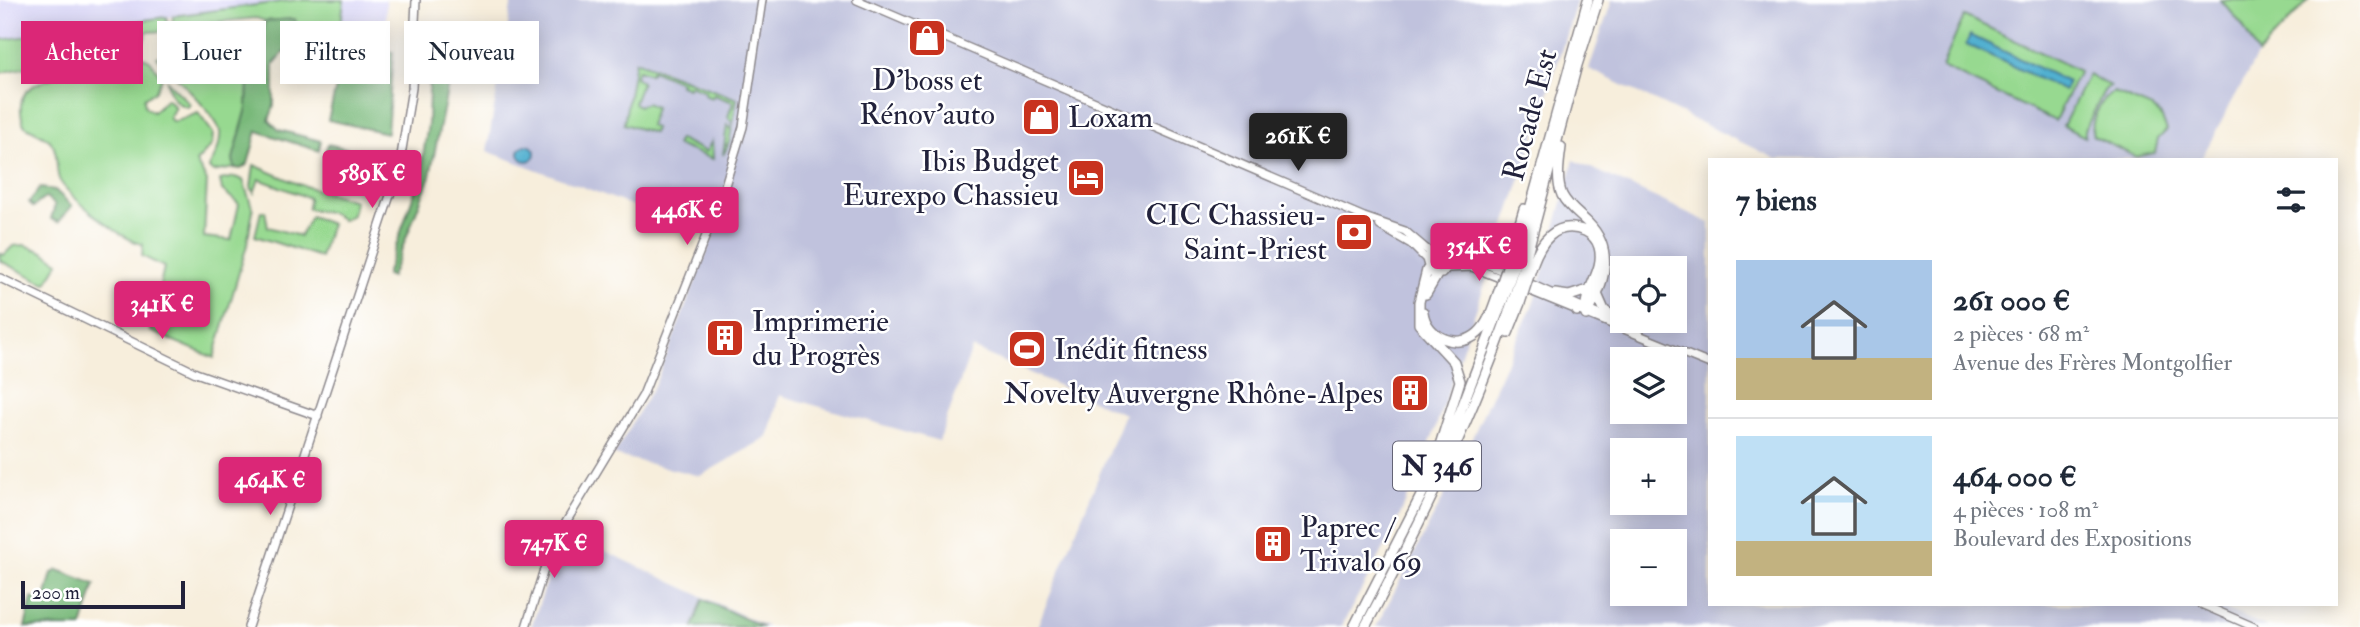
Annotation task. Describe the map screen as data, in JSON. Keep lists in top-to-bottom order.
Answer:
{
  "streets": {
    "highway": ["Rocade Est", "N 346"]
  },
  "places": {
    "shop": ["D'boss et Rénov'auto", "Loxam"],
    "hotel": ["Ibis Budget Eurexpo Chassieu"],
    "bank": ["CIC Chassieu- Saint-Priest"],
    "building": ["Imprimerie du Progrès", "Novelty Auvergne Rhône-Alpes", "Paprec / Trivalo 69"],
    "sports": ["Inédit fitness"]
  },
  "scale_bar": "200 m",
  "page": {
    "chip": [
      "Acheter",
      "Louer",
      "Filtres",
      "Nouveau"
    ],
    "price": [
      "261K €",
      "589K €",
      "446K €",
      "354K €",
      "341K €",
      "464K €",
      "747K €"
    ],
    "heading": "7 biens",
    "list": [
      {
        "name": "261 000 €",
        "note": "2 pièces · 68 m² · Avenue des Frères Montgolfier"
      },
      {
        "name": "464 000 €",
        "note": "4 pièces · 108 m² · Boulevard des Expositions"
      }
    ],
    "map_buttons": ["+", "−"],
    "scale": "200 m"
  }
}
